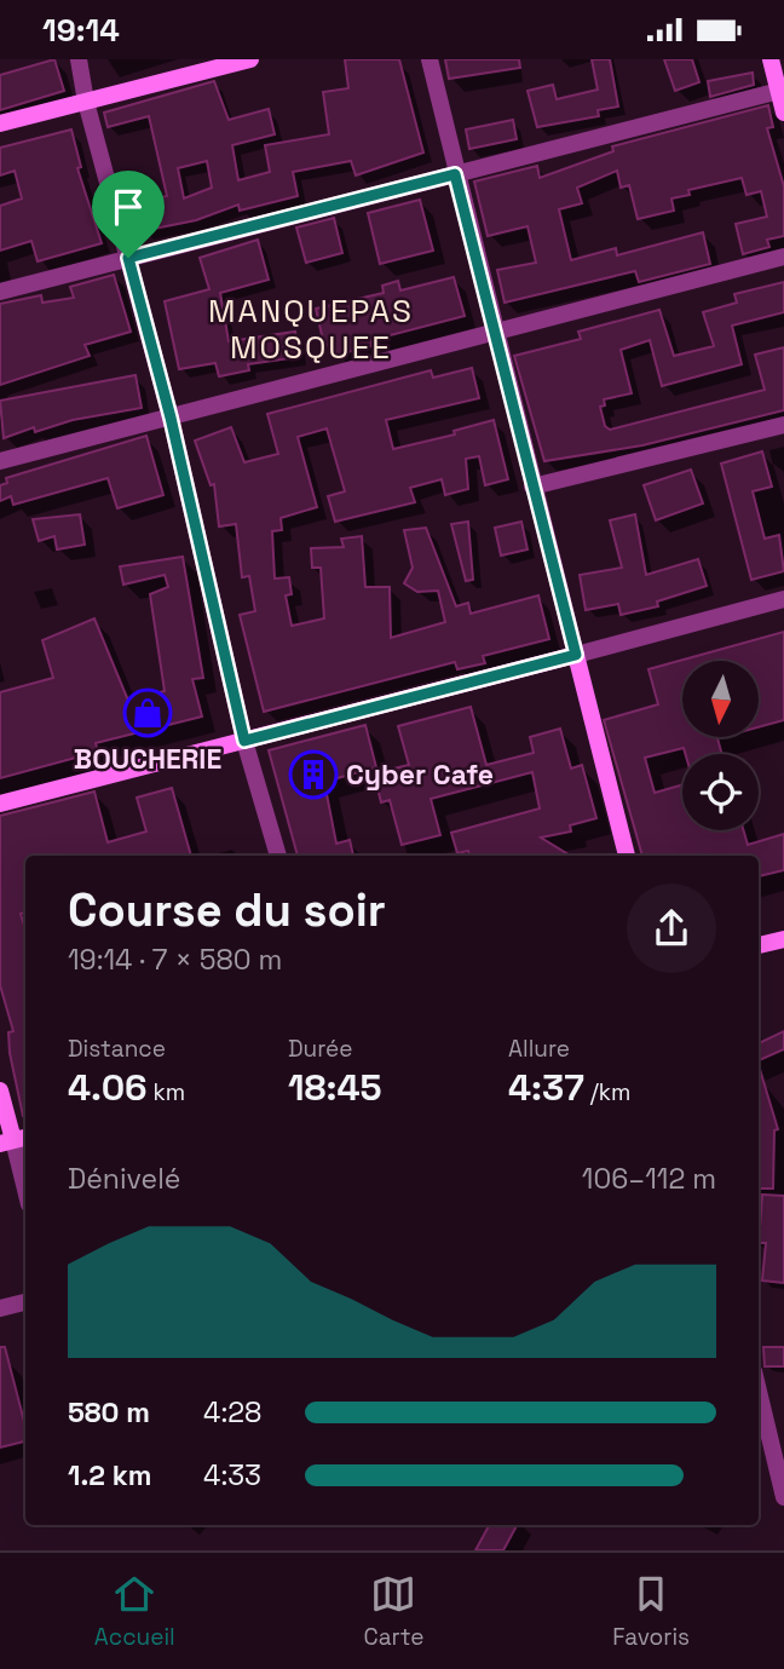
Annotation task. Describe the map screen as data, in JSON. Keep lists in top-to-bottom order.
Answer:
{
  "districts": ["MANQUEPAS MOSQUEE"],
  "places": {
    "shop": ["BOUCHERIE"],
    "building": ["Cyber Cafe"]
  },
  "north": "bottom",
  "page": {
    "status": "19:14",
    "heading": ["Course du soir", "19:14 · 7 × 580 m"],
    "stats": [
      ["Distance", "4.06 km"],
      ["Durée", "18:45"],
      ["Allure", "4:37 /km"]
    ],
    "chart": ["Dénivelé", "106–112 m"],
    "list": [
      {
        "name": "580 m",
        "note": "4:28"
      },
      {
        "name": "1.2 km",
        "note": "4:33"
      }
    ],
    "tabs": ["Accueil", "Carte", "Favoris"]
  }
}
